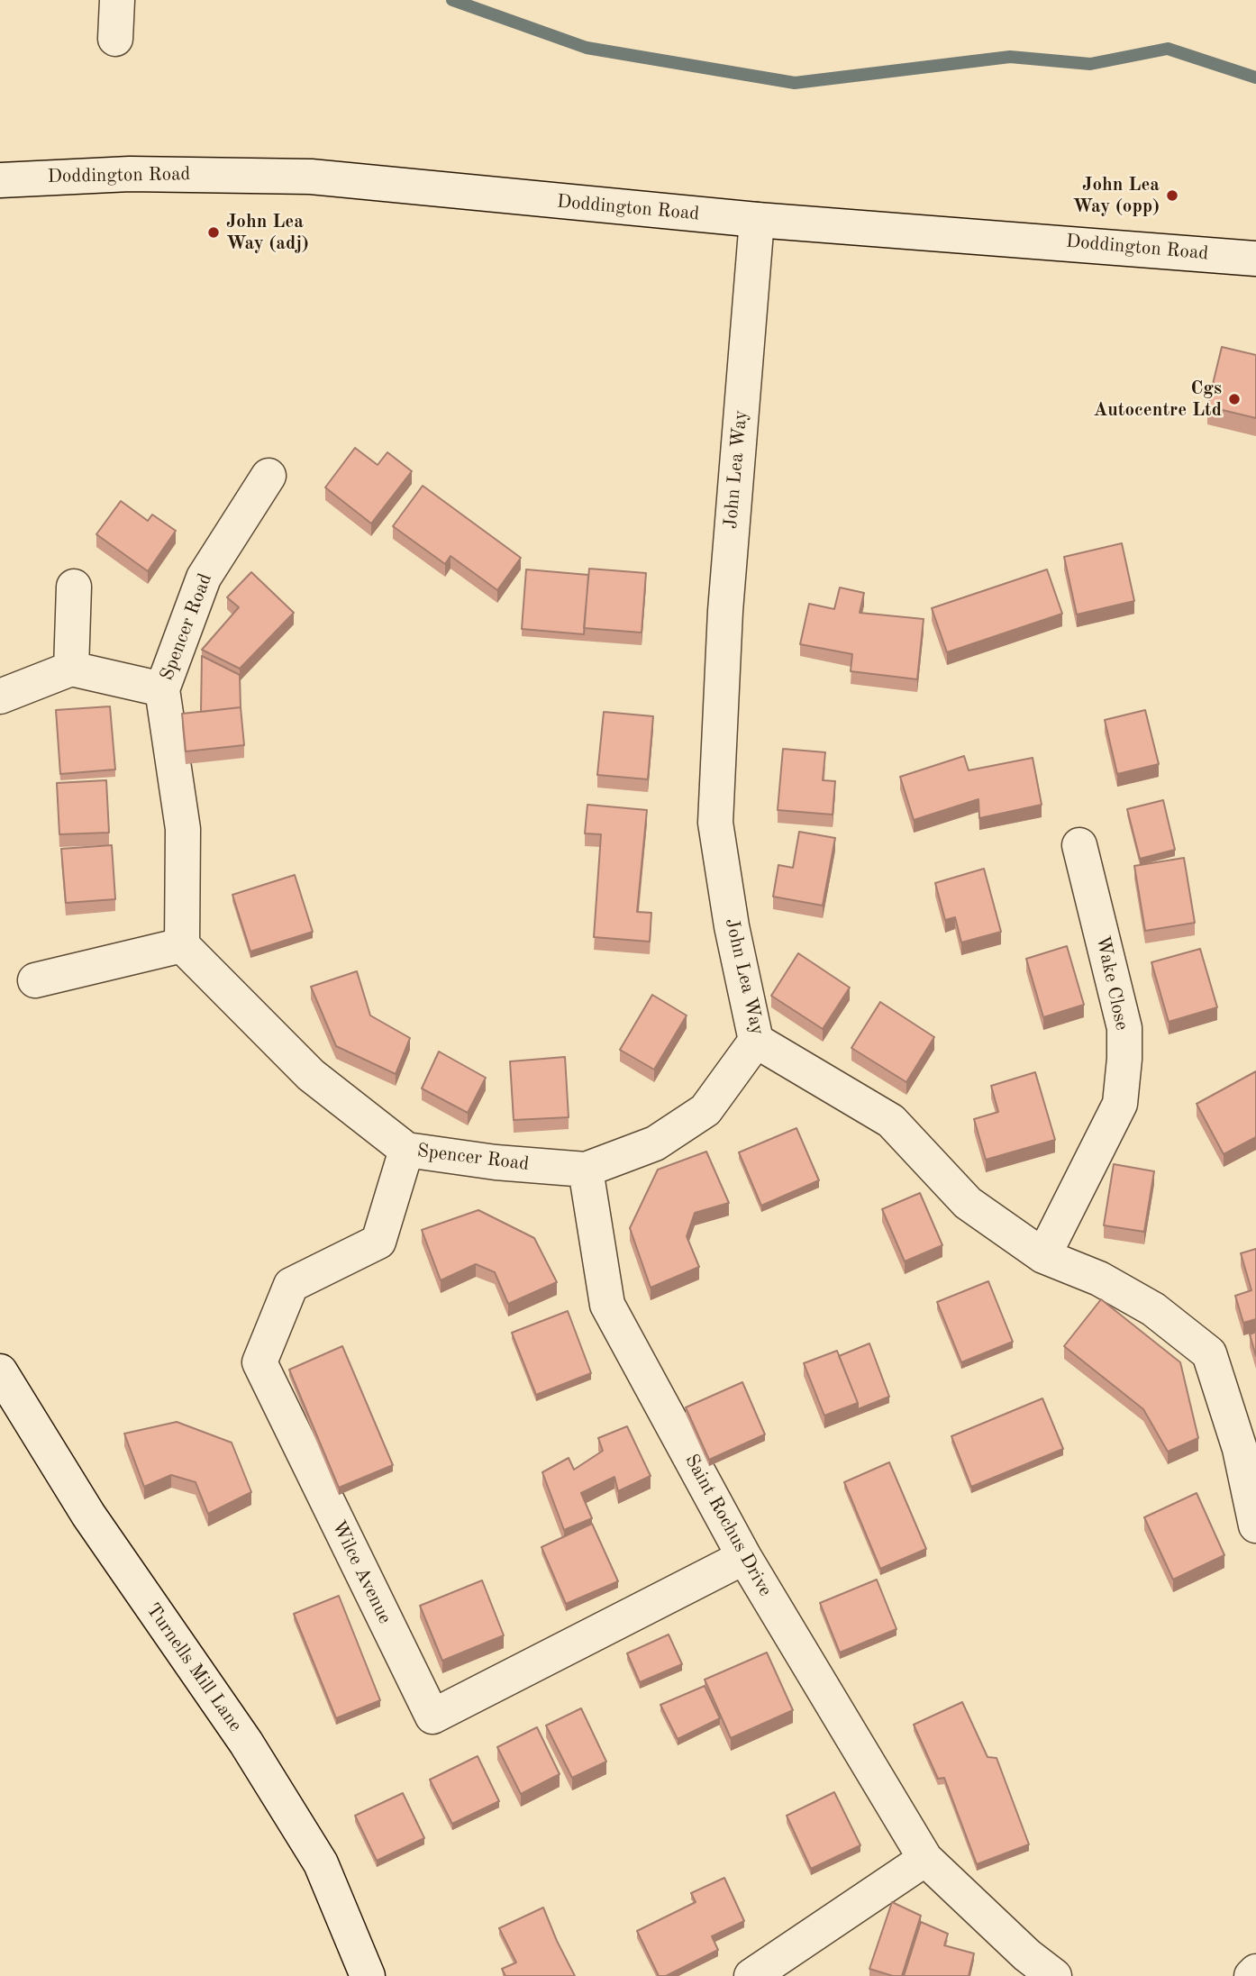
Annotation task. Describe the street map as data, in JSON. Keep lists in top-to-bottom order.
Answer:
{
  "streets": {
    "street": [
      "Doddington Road",
      "John Lea Way",
      "Spencer Road",
      "Wake Close",
      "Saint Rochus Drive",
      "Wilce Avenue",
      "Turnells Mill Lane"
    ]
  },
  "crossings": [
    ["Doddington Road", "John Lea Way"],
    ["John Lea Way", "Spencer Road"],
    ["John Lea Way", "Wake Close"],
    ["Spencer Road", "Saint Rochus Drive"],
    ["Spencer Road", "Wilce Avenue"],
    ["Saint Rochus Drive", "Wilce Avenue"]
  ],
  "places": ["John Lea Way (opp)", "John Lea Way (adj)", "Cgs Autocentre Ltd"]
}
